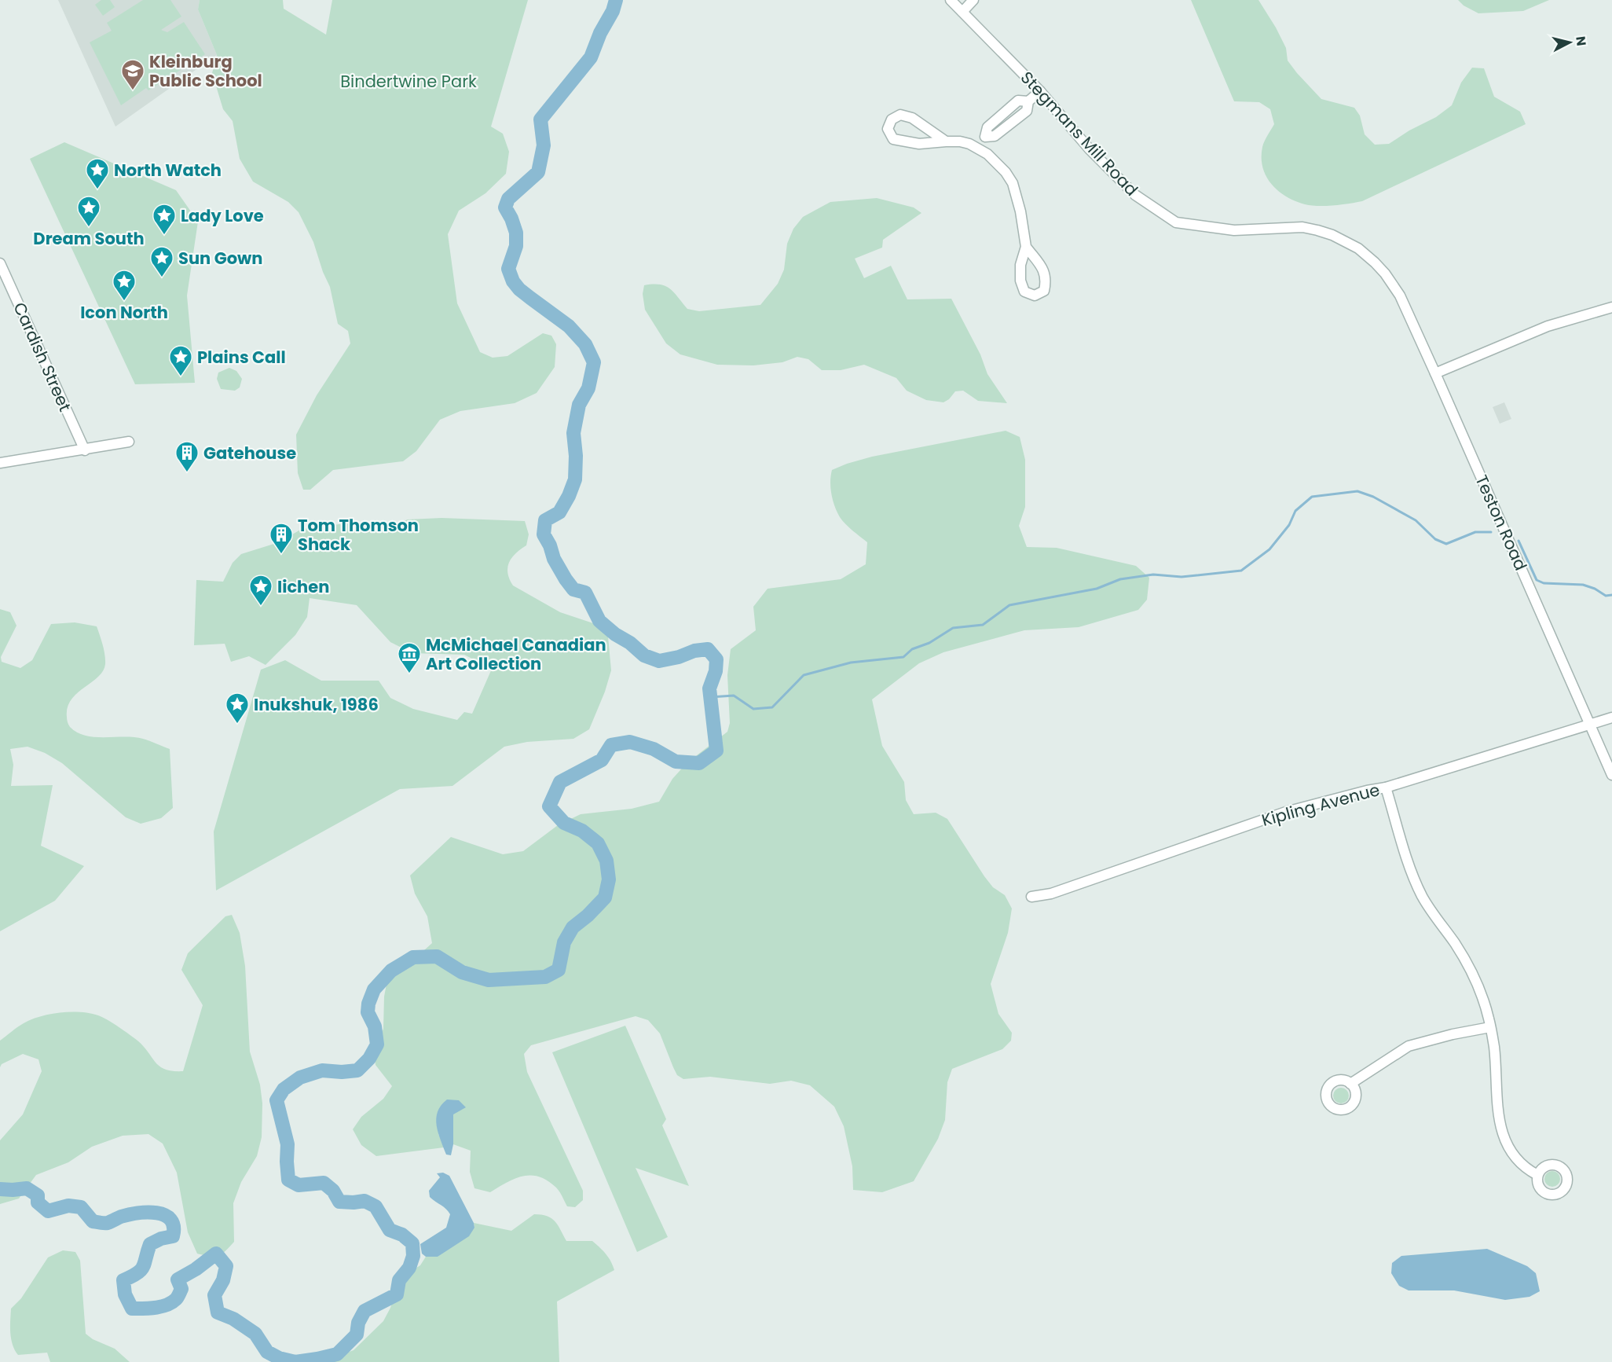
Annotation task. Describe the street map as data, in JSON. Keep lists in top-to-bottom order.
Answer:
{
  "streets": {
    "street": [
      "Stegmans Mill Road",
      "Cardish Street",
      "Teston Road",
      "Kipling Avenue"
    ]
  },
  "crossings": [
    ["Stegmans Mill Road", "Teston Road"],
    ["Teston Road", "Kipling Avenue"]
  ],
  "parks": ["Bindertwine Park"],
  "places": {
    "school or university": ["Kleinburg Public School"],
    "place": [
      "North Watch",
      "Dream South",
      "Lady Love",
      "Sun Gown",
      "Icon North",
      "Plains Call",
      "Iichen",
      "Inukshuk, 1986"
    ],
    "building": ["Gatehouse", "Tom Thomson Shack"],
    "museum": ["McMichael Canadian Art Collection"]
  },
  "north": "right"
}
